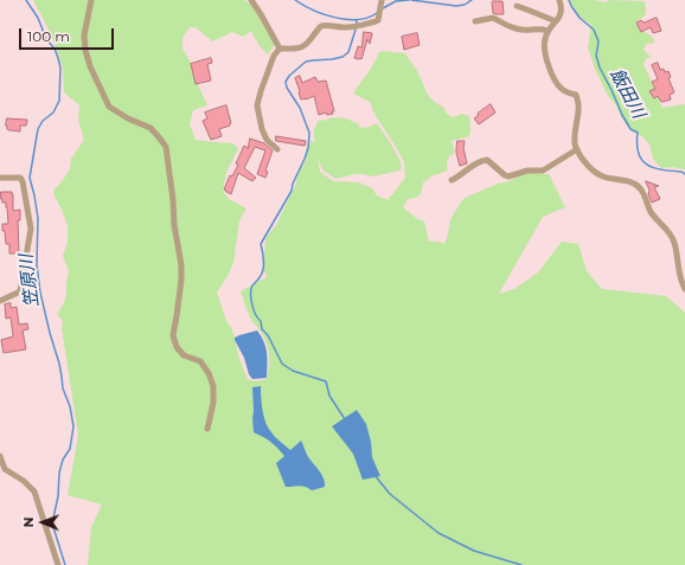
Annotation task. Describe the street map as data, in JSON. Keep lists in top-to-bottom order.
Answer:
{
  "water": ["飯田川", "笠原川"],
  "scale_bar": "100 m",
  "north": "left"
}
